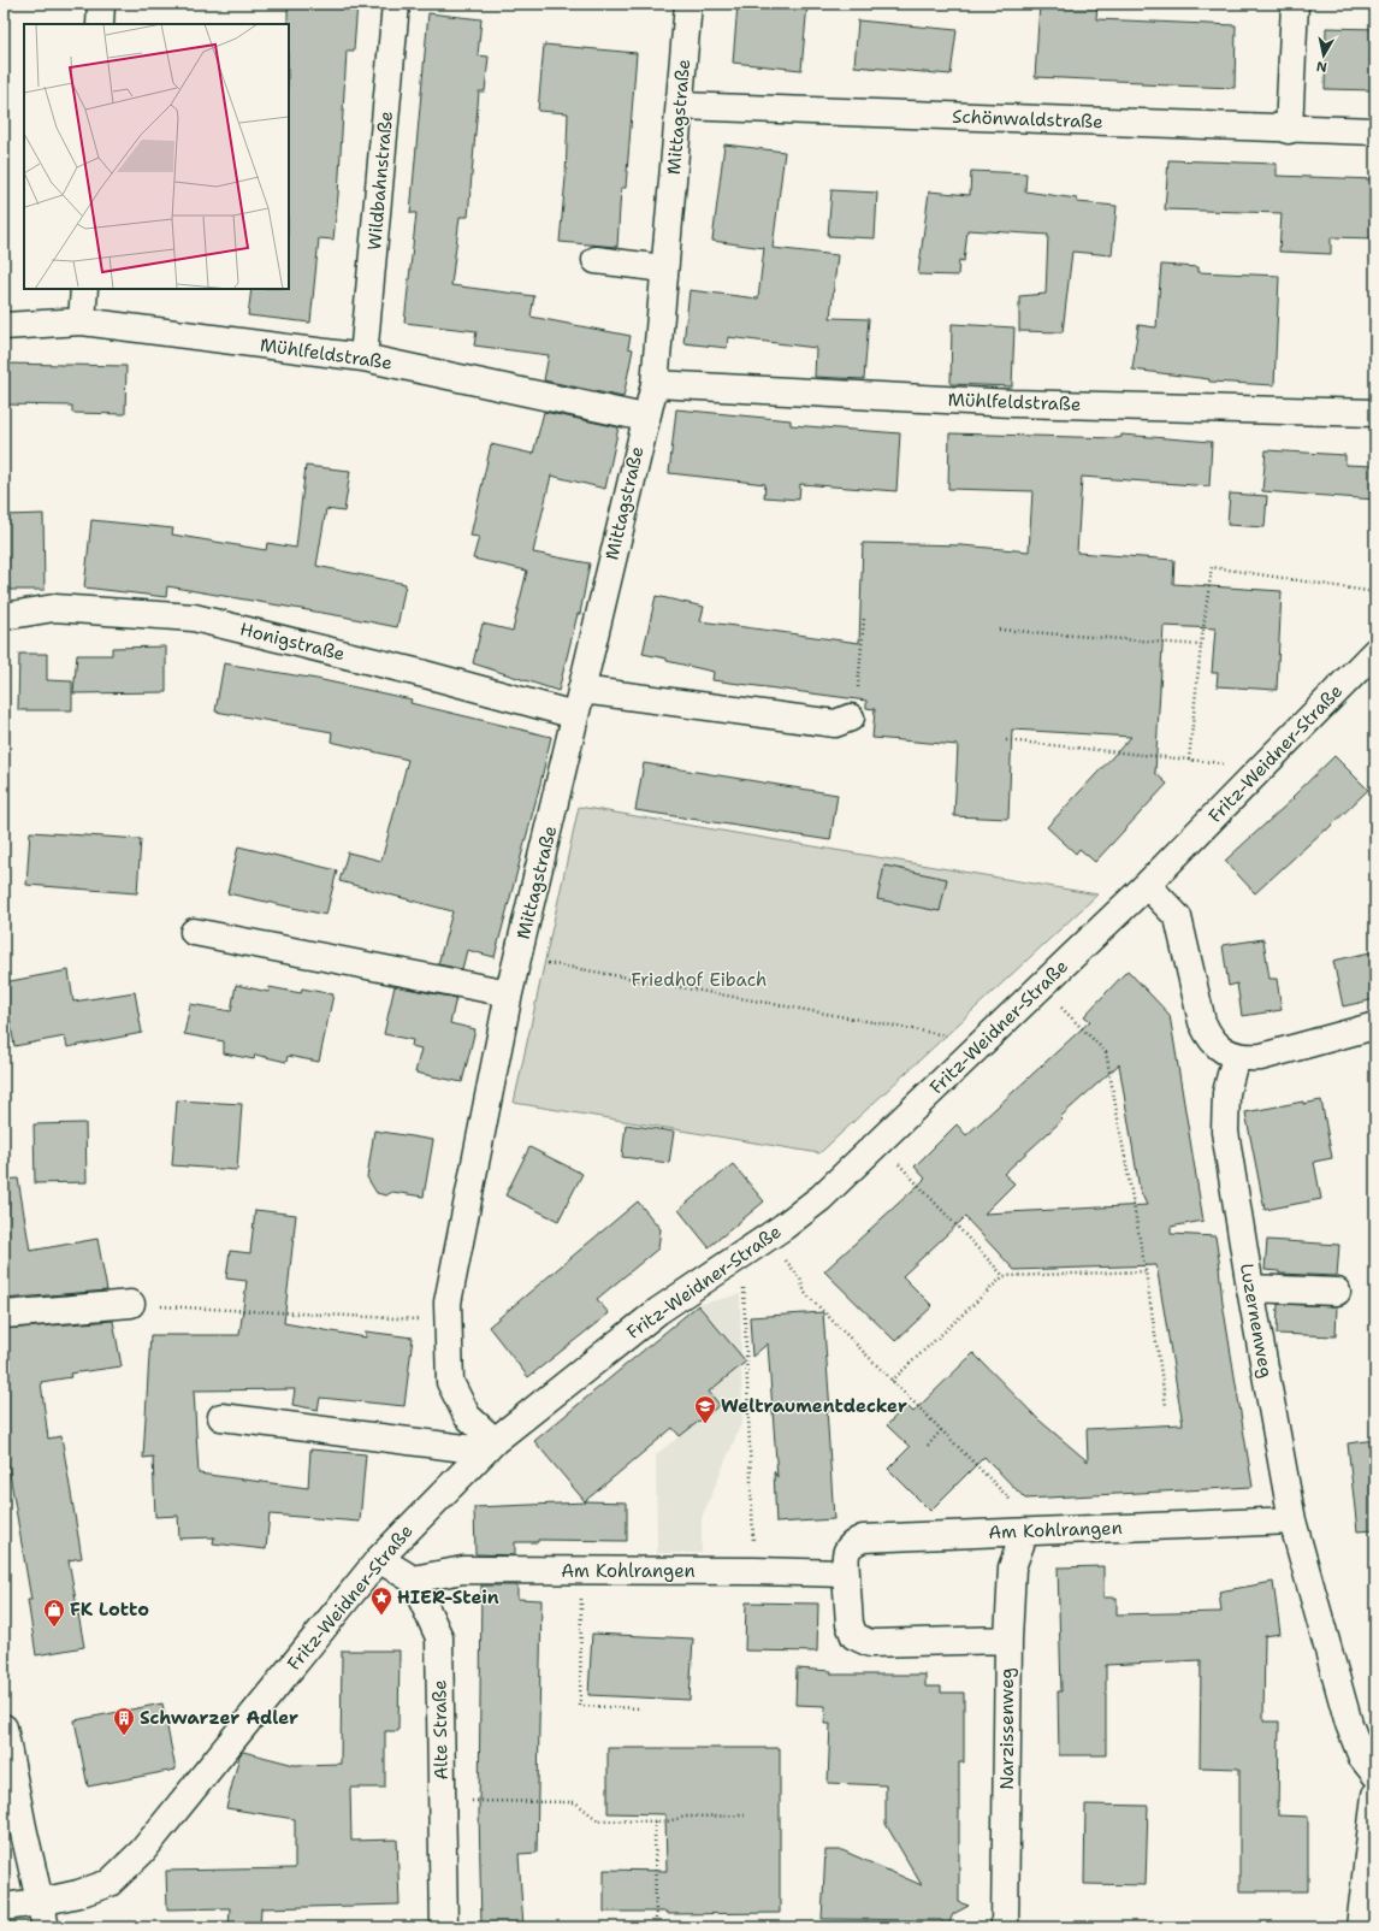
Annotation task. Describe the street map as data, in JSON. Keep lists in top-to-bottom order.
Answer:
{
  "streets": {
    "street": [
      "Mittagstraße",
      "Schönwaldstraße",
      "Wildbahnstraße",
      "Mühlfeldstraße",
      "Honigstraße",
      "Fritz-Weidner-Straße",
      "Luzernenweg",
      "Am Kohlrangen",
      "Narzissenweg",
      "Alte Straße"
    ]
  },
  "crossings": [
    ["Mittagstraße", "Schönwaldstraße"],
    ["Mittagstraße", "Mühlfeldstraße"],
    ["Mittagstraße", "Honigstraße"],
    ["Mittagstraße", "Fritz-Weidner-Straße"],
    ["Wildbahnstraße", "Mühlfeldstraße"],
    ["Luzernenweg", "Am Kohlrangen"],
    ["Am Kohlrangen", "Narzissenweg"],
    ["Am Kohlrangen", "Alte Straße"]
  ],
  "parks": ["Friedhof Eibach"],
  "places": {
    "school or university": ["Weltraumentdecker"],
    "place": ["HIER-Stein"],
    "shop": ["FK Lotto"],
    "building": ["Schwarzer Adler"]
  },
  "north": "bottom"
}
